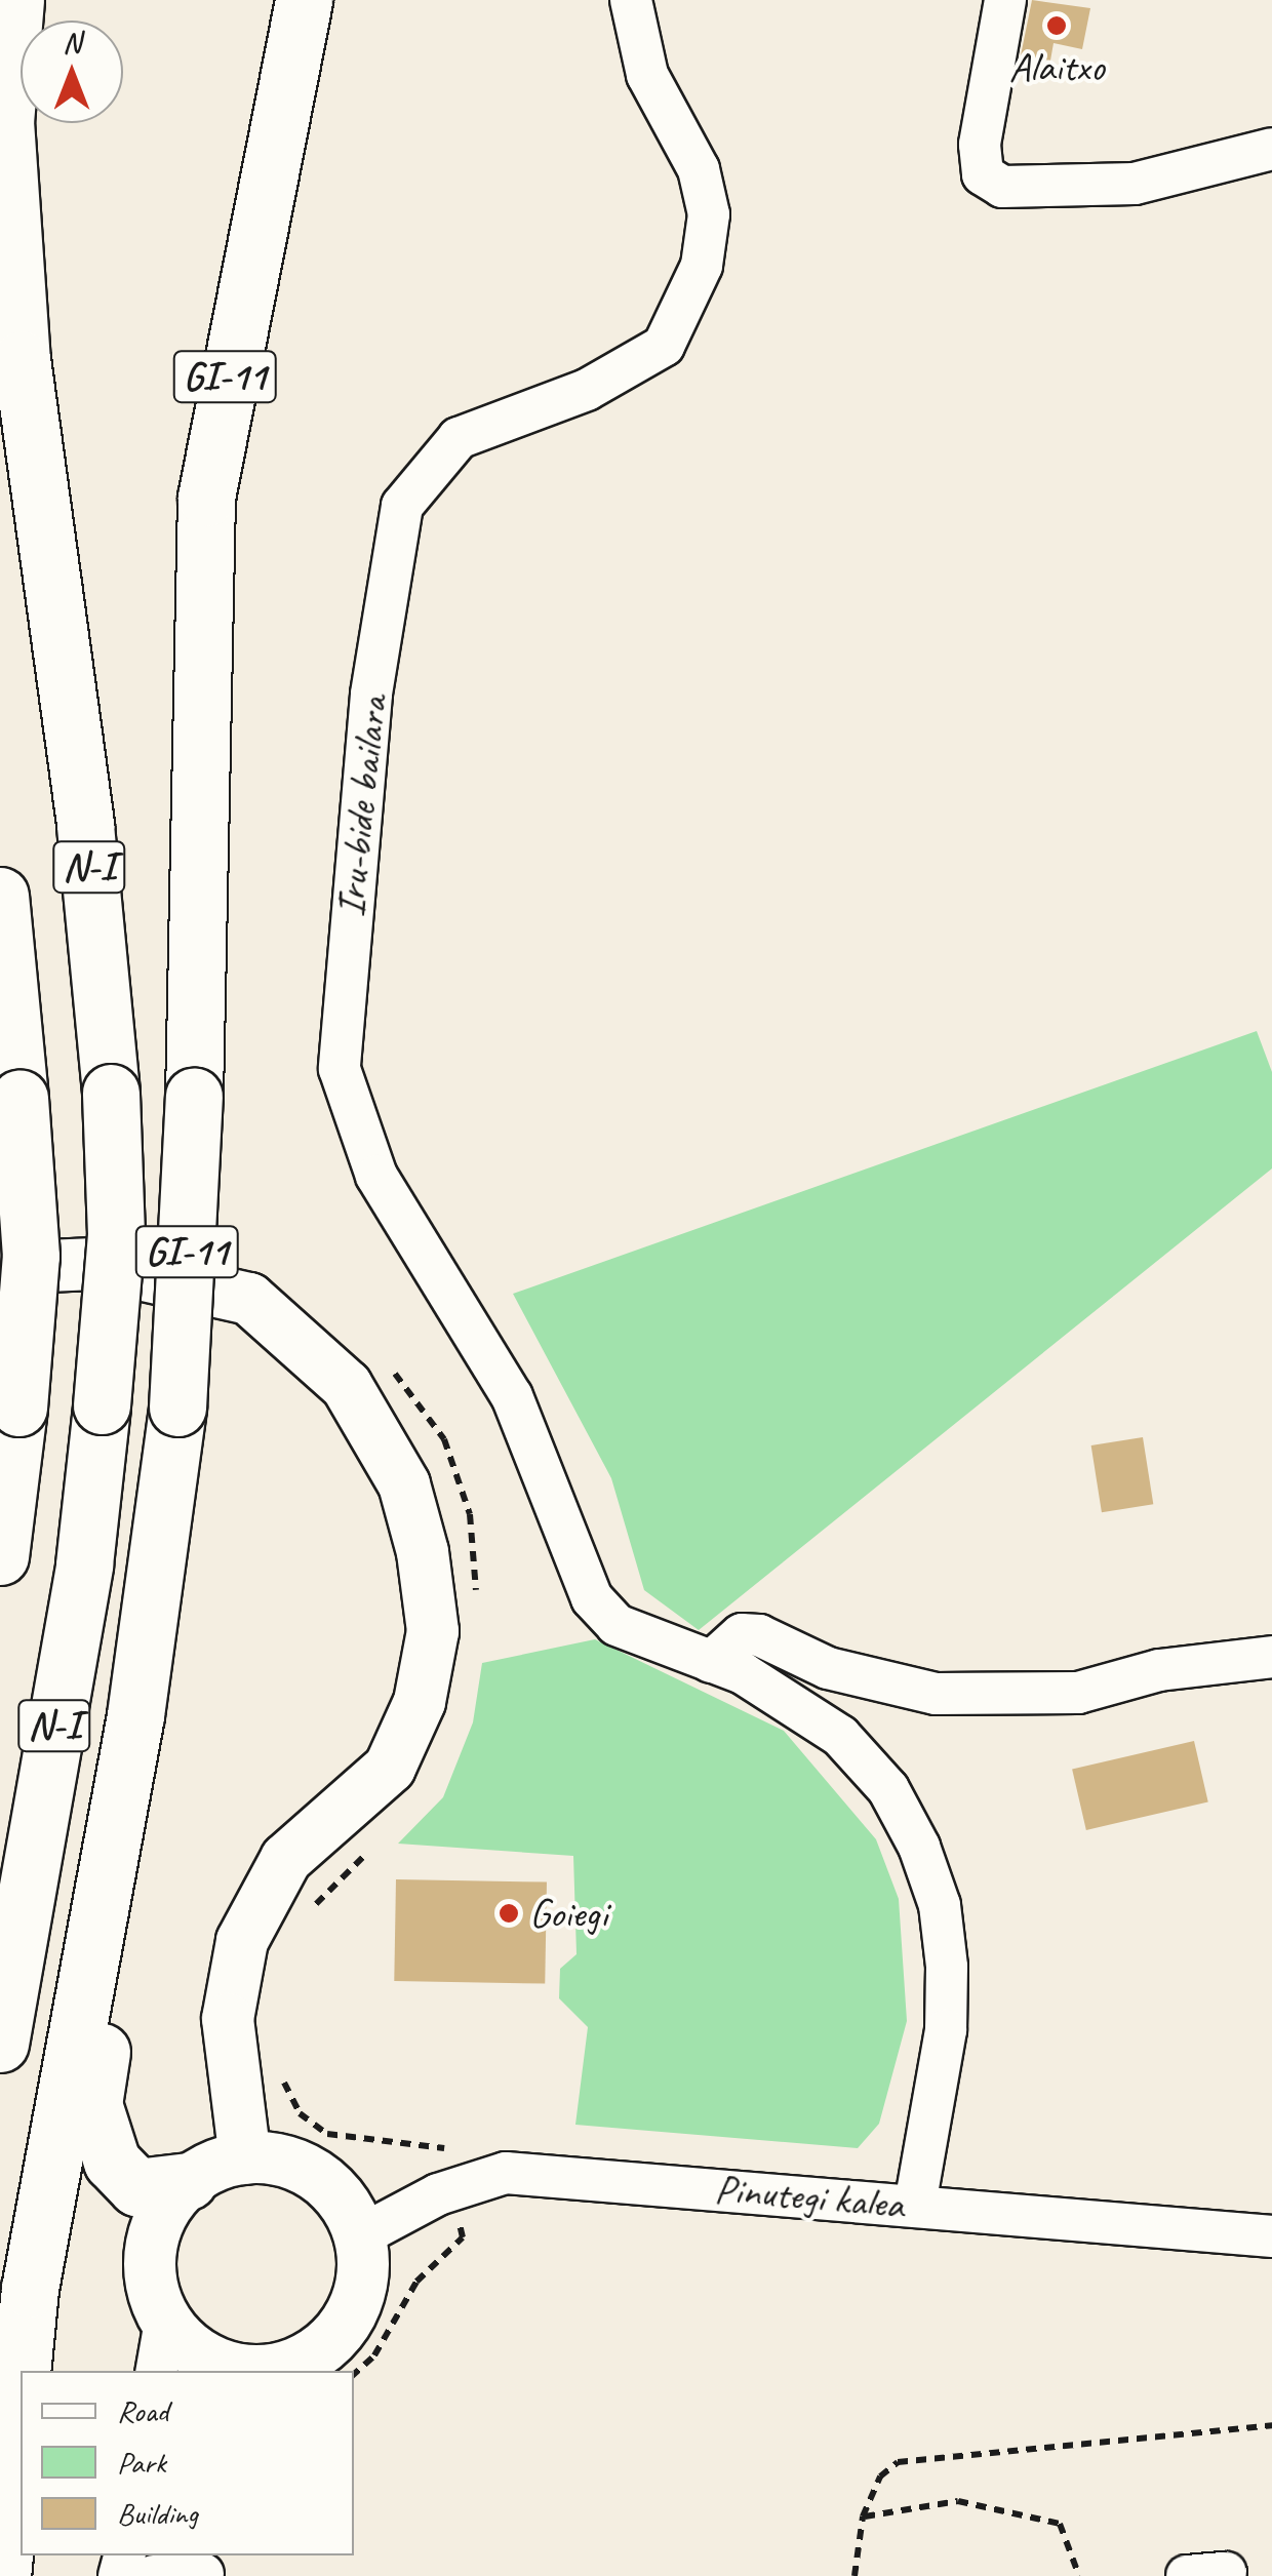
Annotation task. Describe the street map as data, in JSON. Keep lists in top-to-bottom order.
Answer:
{
  "streets": {
    "highway": ["GI-11", "N-I"],
    "street": ["Iru-bide bailara", "Pinutegi kalea"]
  },
  "crossings": [
    ["Iru-bide bailara", "Pinutegi kalea"]
  ],
  "places": ["Alaitxo", "Goiegi"],
  "legend": ["Road", "Park", "Building"],
  "north": "top"
}
